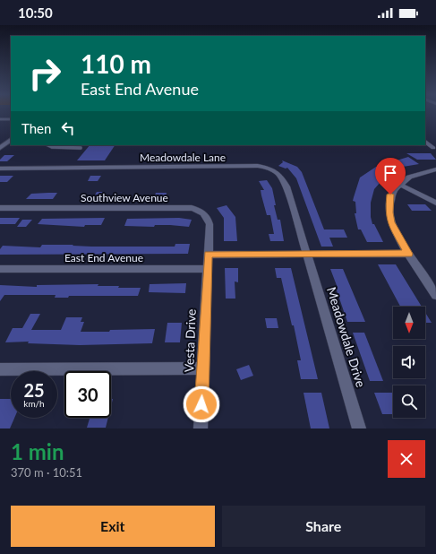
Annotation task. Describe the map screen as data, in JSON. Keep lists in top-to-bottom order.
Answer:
{
  "streets": {
    "street": [
      "Meadowdale Lane",
      "Southview Avenue",
      "East End Avenue",
      "Meadowdale Drive",
      "Vesta Drive"
    ]
  },
  "crossings": [
    ["Meadowdale Lane", "Meadowdale Drive"],
    ["Southview Avenue", "Vesta Drive"],
    ["East End Avenue", "Vesta Drive"]
  ],
  "north": "bottom",
  "page": {
    "status": "10:50",
    "turn": ["110 m", "East End Avenue"],
    "then": "Then",
    "speed": "25 km/h",
    "limit": "30",
    "heading": ["1 min", "370 m · 10:51"],
    "buttons": ["Exit", "Share"]
  }
}
